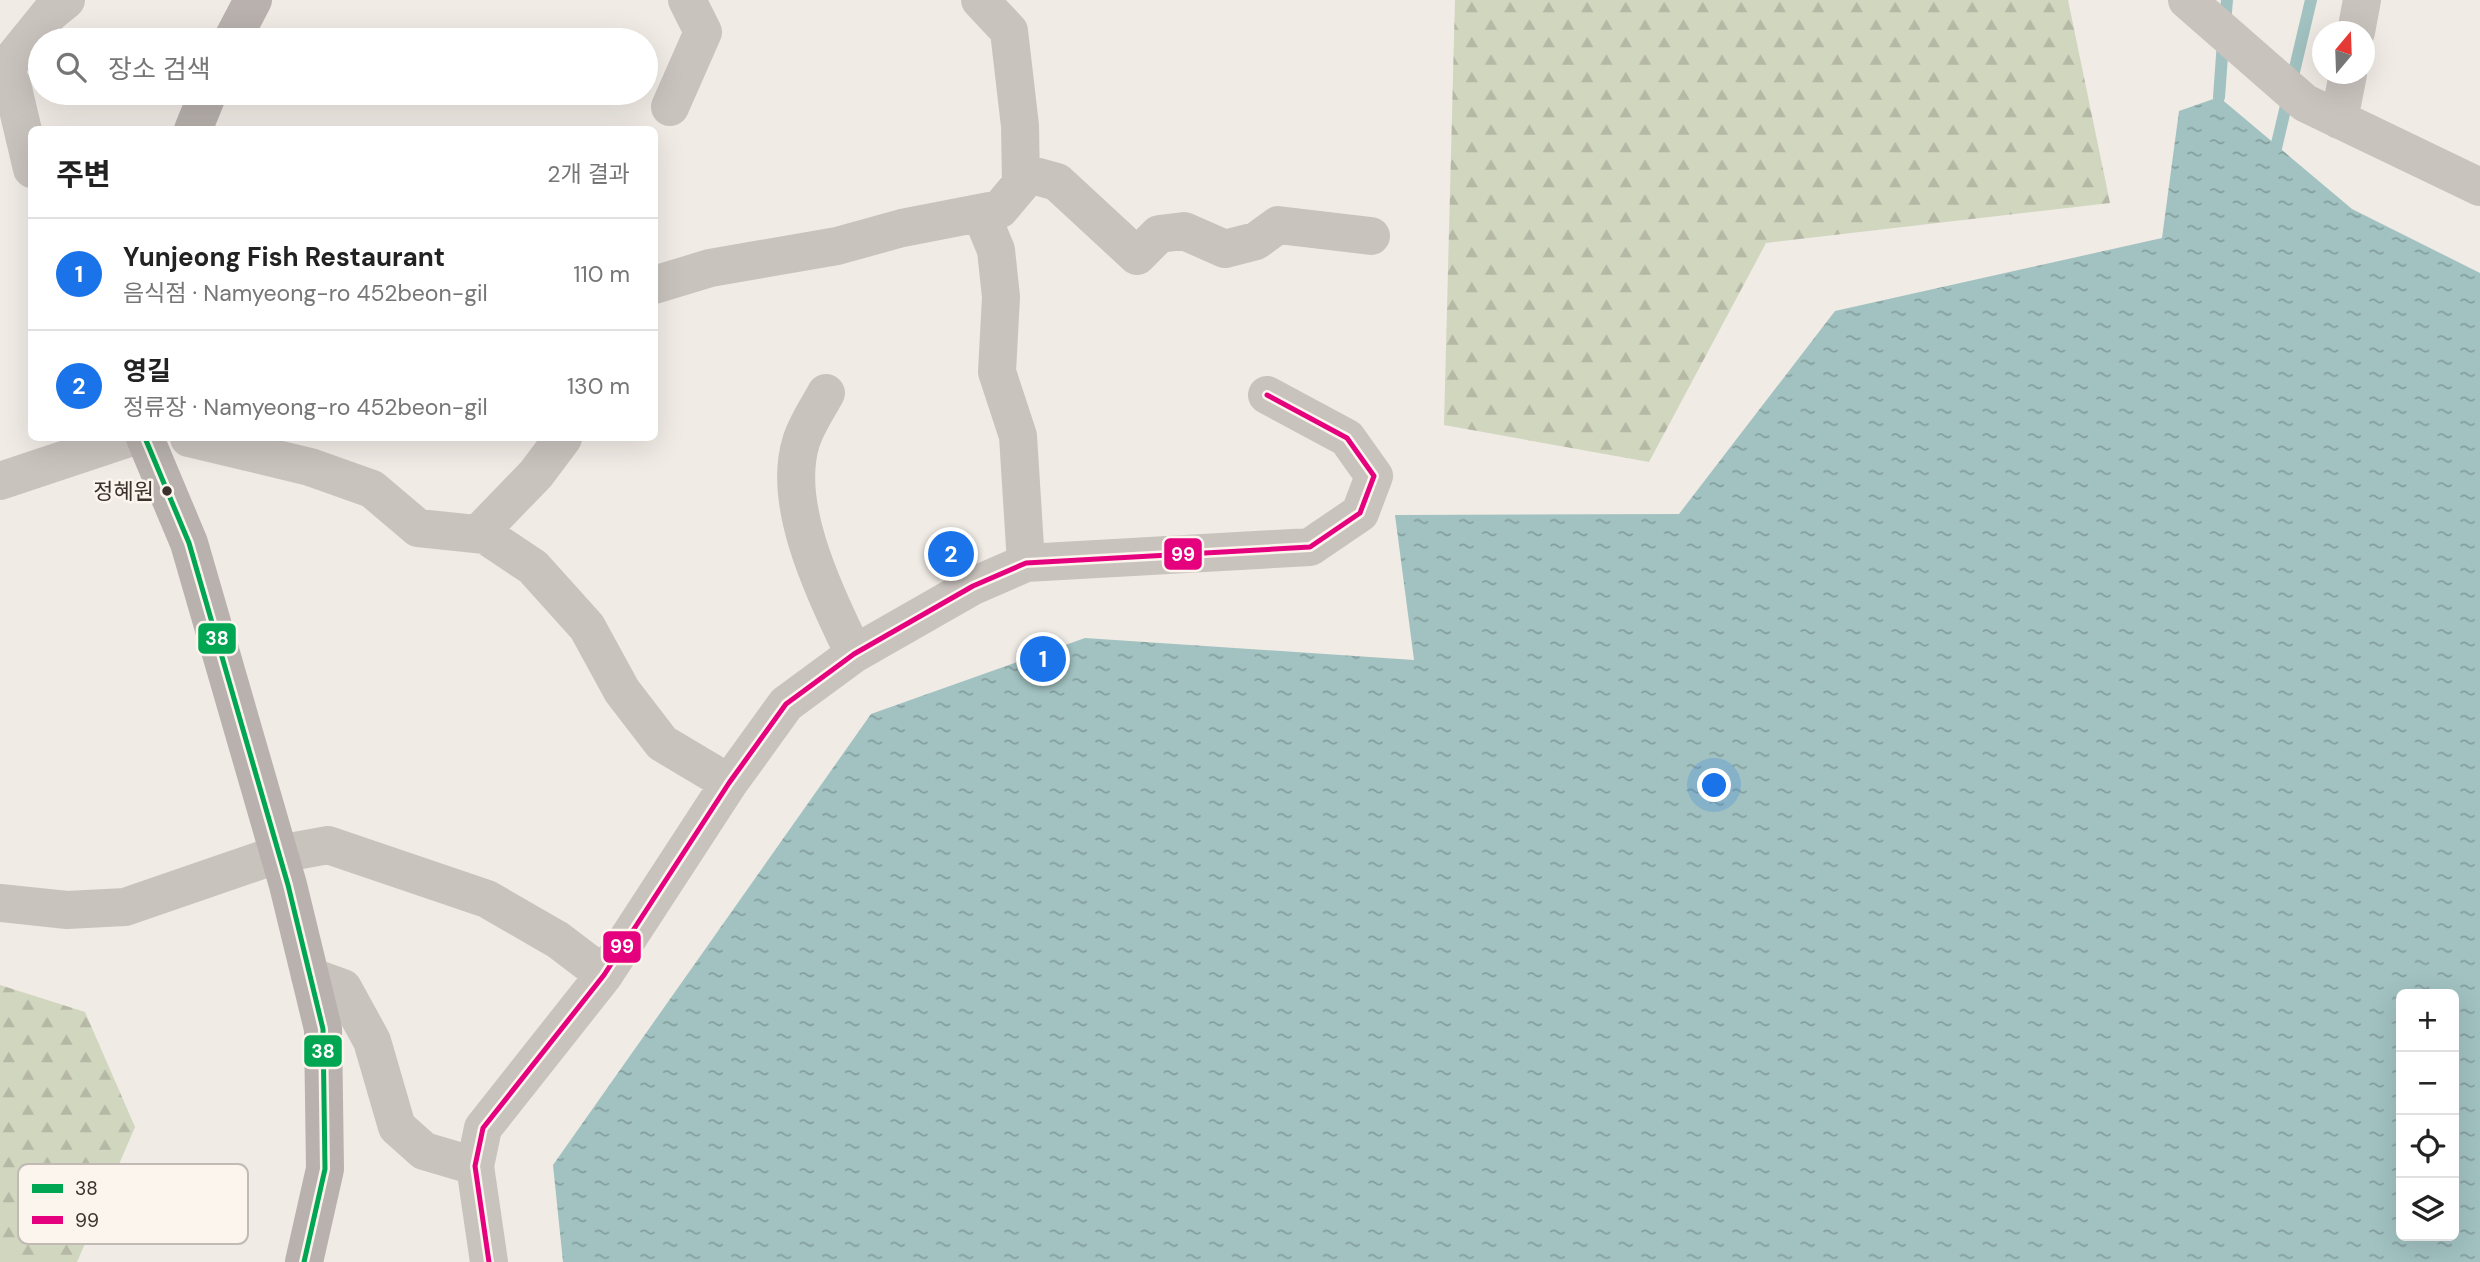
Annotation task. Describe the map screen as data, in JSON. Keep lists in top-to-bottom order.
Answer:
{
  "places": ["정혜원"],
  "lines": ["transit line 99", "transit line 38"],
  "legend": ["38", "99"],
  "north": "top",
  "page": {
    "search": "장소 검색",
    "heading": ["주변", "2개 결과"],
    "list": [
      {
        "mark": "1",
        "name": "Yunjeong Fish Restaurant",
        "note": "음식점 · Namyeong-ro 452beon-gil",
        "value": "110 m"
      },
      {
        "mark": "2",
        "name": "영길",
        "note": "정류장 · Namyeong-ro 452beon-gil",
        "value": "130 m"
      }
    ],
    "pins": ["2", "1"],
    "map_buttons": ["+", "−"]
  }
}
